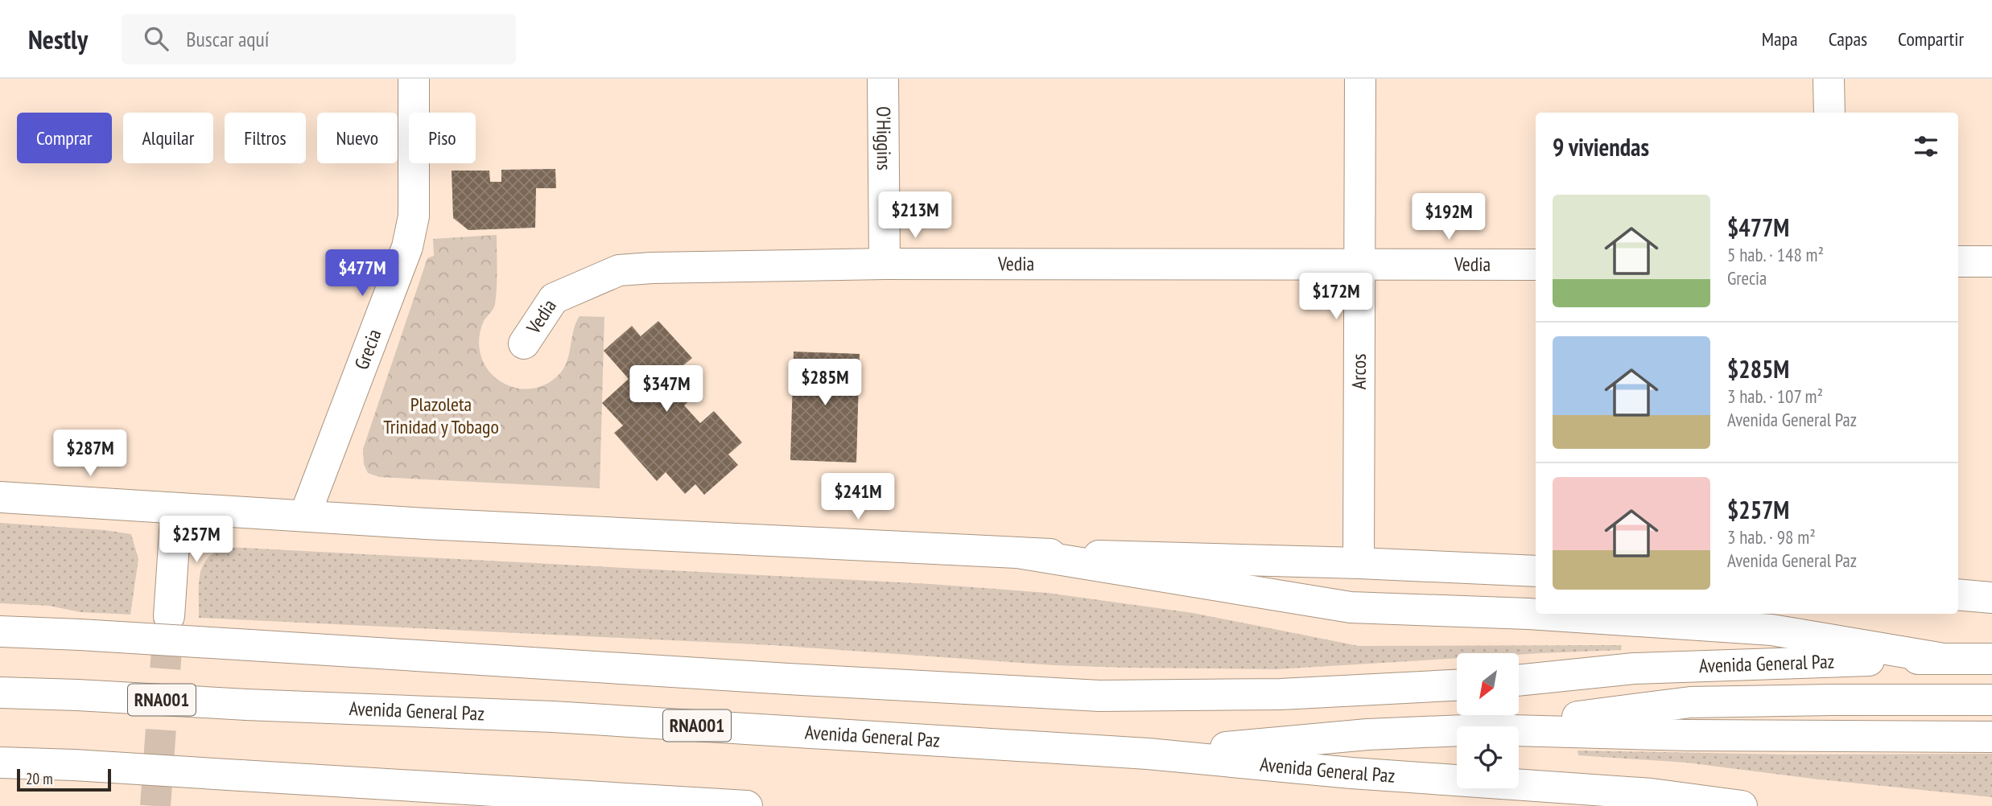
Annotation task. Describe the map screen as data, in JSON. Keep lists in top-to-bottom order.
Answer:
{
  "streets": {
    "main road": [
      "O'Higgins",
      "Vedia",
      "Grecia",
      "Arcos",
      "Avenida General Paz",
      "RNA001"
    ]
  },
  "crossings": [
    ["O'Higgins", "Vedia"],
    ["Vedia", "Arcos"]
  ],
  "parks": ["Plazoleta Trinidad y Tobago"],
  "scale_bar": "20 m",
  "north": "bottom left",
  "page": {
    "header": "Nestly",
    "search": "Buscar aquí",
    "nav": ["Mapa", "Capas", "Compartir"],
    "chip": [
      "Comprar",
      "Alquilar",
      "Filtros",
      "Nuevo",
      "Piso"
    ],
    "heading": "9 viviendas",
    "list": [
      {
        "name": "$477M",
        "note": "5 hab. · 148 m² · Grecia"
      },
      {
        "name": "$285M",
        "note": "3 hab. · 107 m² · Avenida General Paz"
      },
      {
        "name": "$257M",
        "note": "3 hab. · 98 m² · Avenida General Paz"
      }
    ],
    "price": [
      "$213M",
      "$192M",
      "$477M",
      "$172M",
      "$285M",
      "$347M",
      "$287M",
      "$241M",
      "$257M"
    ],
    "scale": "20 m"
  }
}
